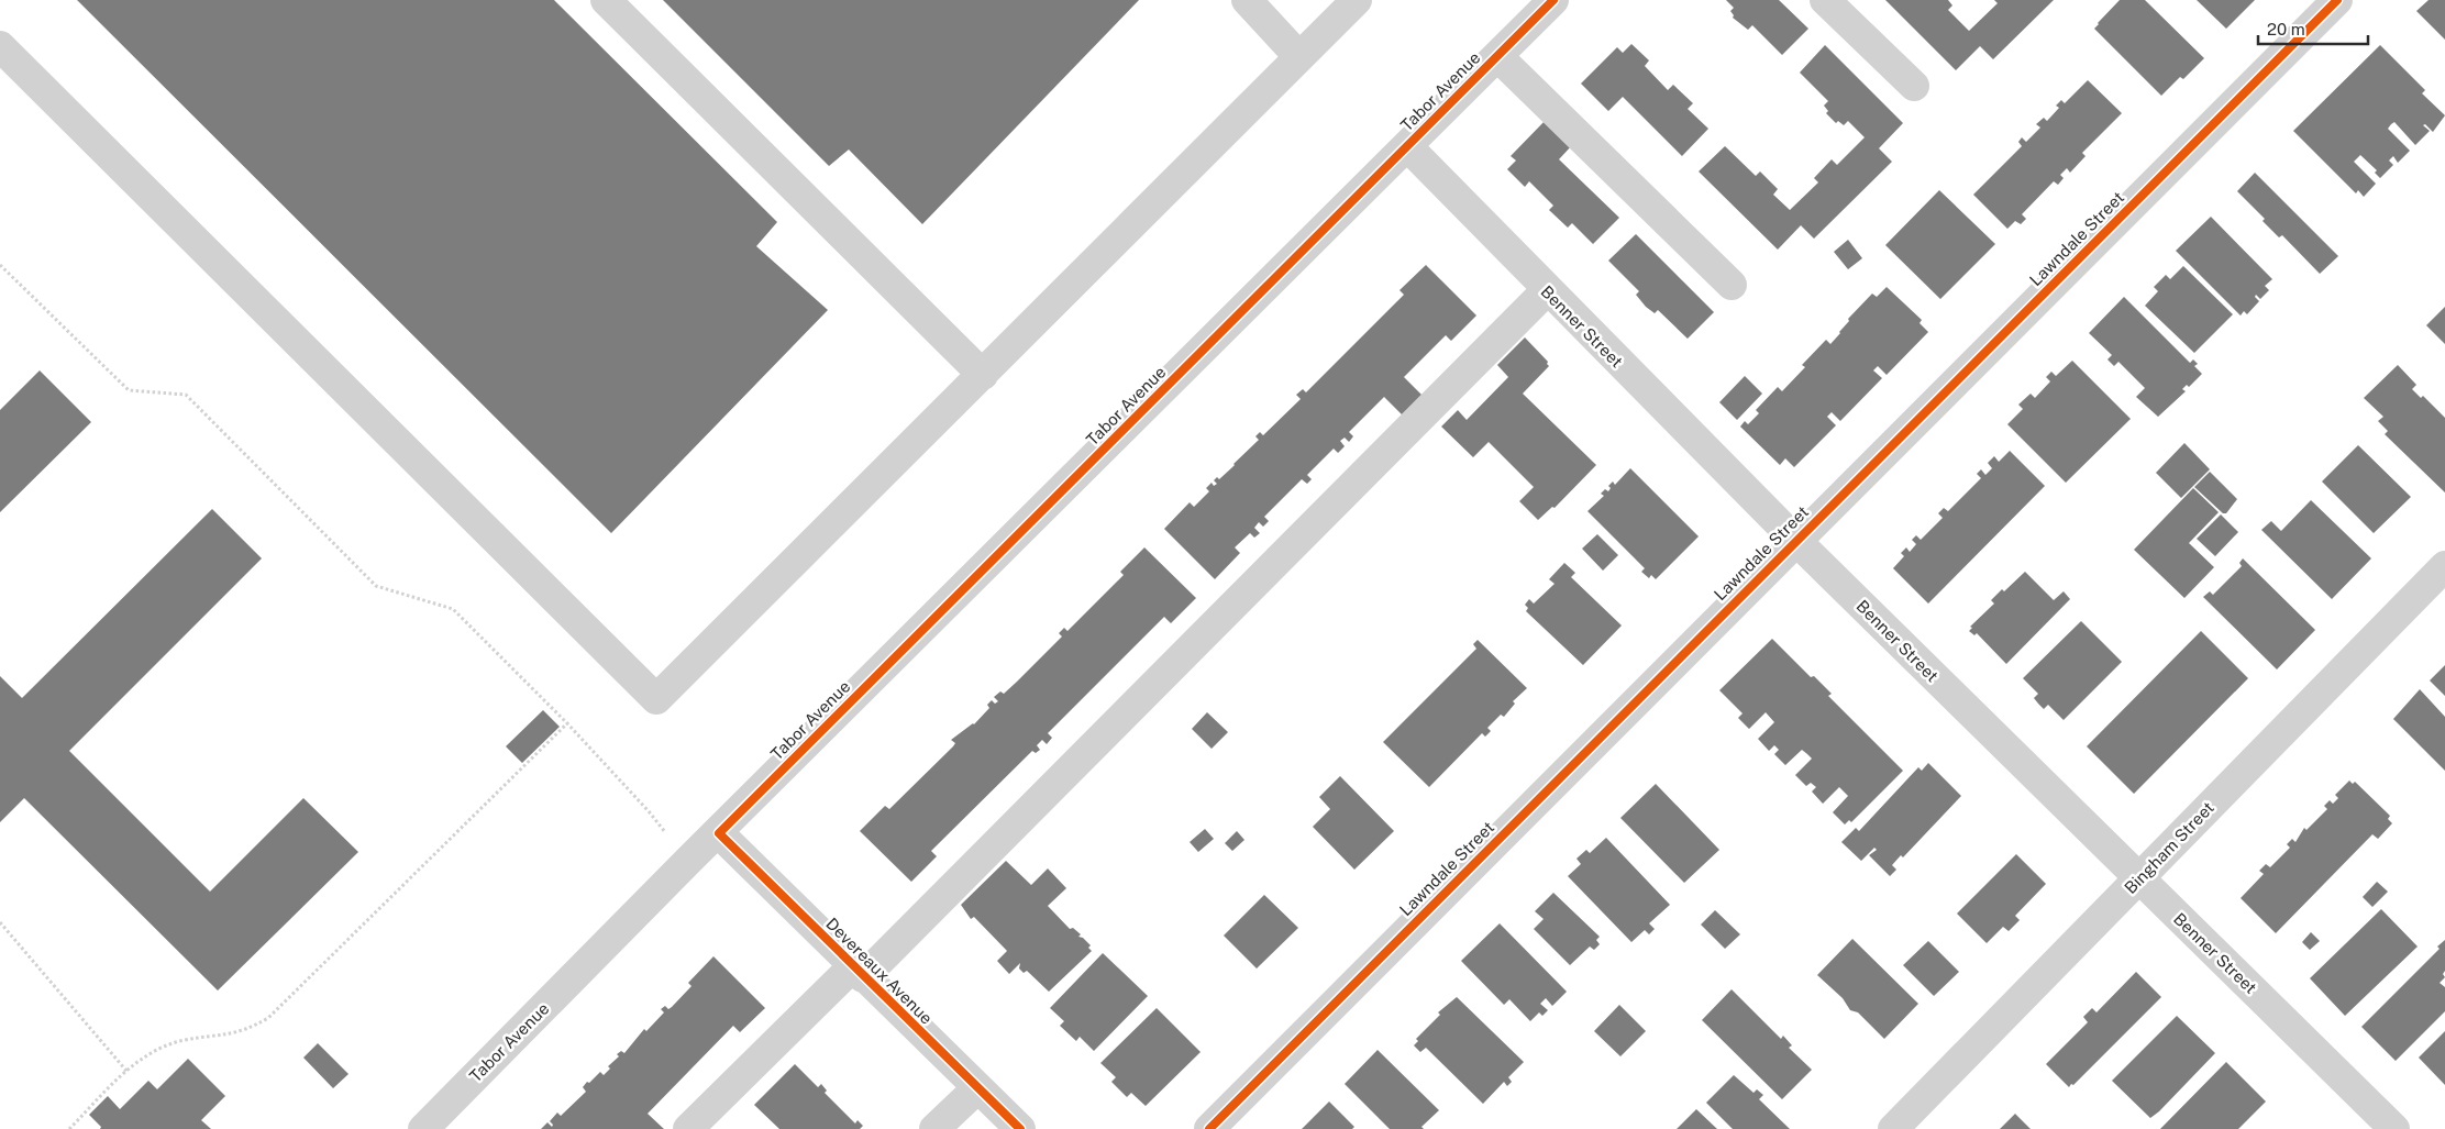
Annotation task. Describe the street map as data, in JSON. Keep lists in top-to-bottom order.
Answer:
{
  "streets": {
    "street": [
      "Tabor Avenue",
      "Lawndale Street",
      "Benner Street",
      "Bingham Street",
      "Devereaux Avenue"
    ]
  },
  "crossings": [
    ["Tabor Avenue", "Benner Street"],
    ["Tabor Avenue", "Devereaux Avenue"],
    ["Lawndale Street", "Benner Street"],
    ["Benner Street", "Bingham Street"]
  ],
  "scale_bar": "20 m"
}
